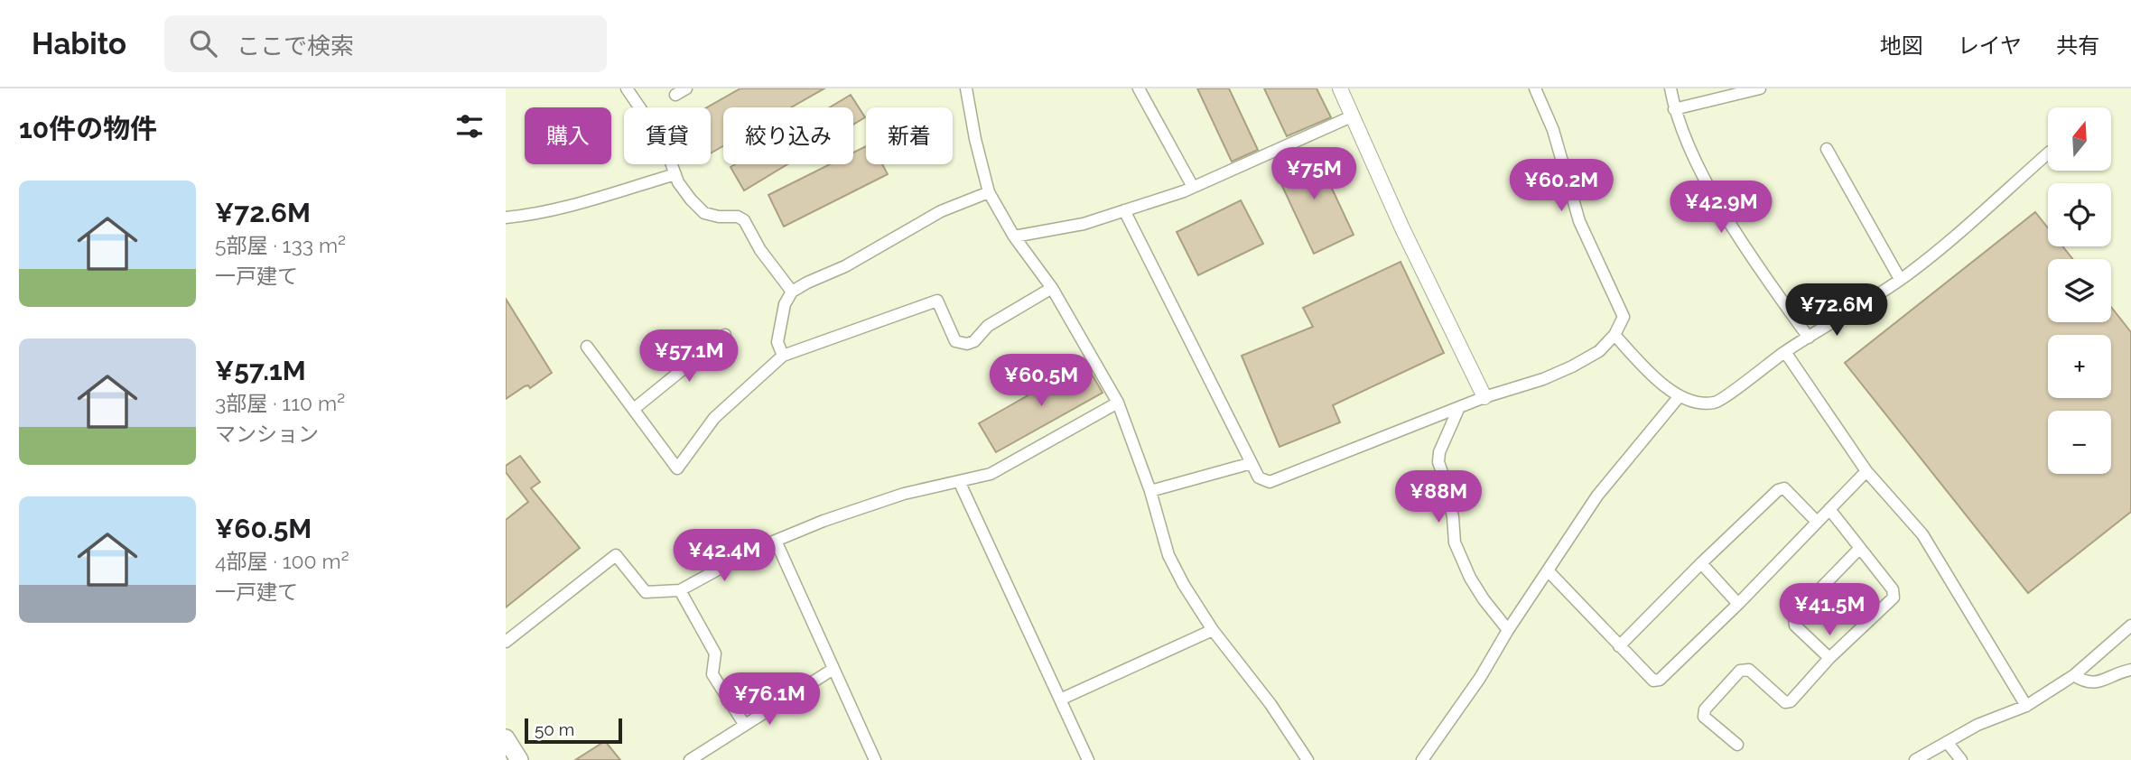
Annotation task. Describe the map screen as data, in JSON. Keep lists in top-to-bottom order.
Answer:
{
  "scale_bar": "50 m",
  "north": "top",
  "page": {
    "header": "Habito",
    "search": "ここで検索",
    "nav": ["地図", "レイヤ", "共有"],
    "heading": "10件の物件",
    "map_buttons": ["+", "−"],
    "chip": [
      "購入",
      "賃貸",
      "絞り込み",
      "新着"
    ],
    "price": [
      "¥75M",
      "¥60.2M",
      "¥42.9M",
      "¥72.6M",
      "¥57.1M",
      "¥60.5M",
      "¥88M",
      "¥42.4M",
      "¥41.5M",
      "¥76.1M"
    ],
    "list": [
      {
        "name": "¥72.6M",
        "note": "5部屋 · 133 m² · 一戸建て"
      },
      {
        "name": "¥57.1M",
        "note": "3部屋 · 110 m² · マンション"
      },
      {
        "name": "¥60.5M",
        "note": "4部屋 · 100 m² · 一戸建て"
      }
    ],
    "scale": "50 m"
  }
}
